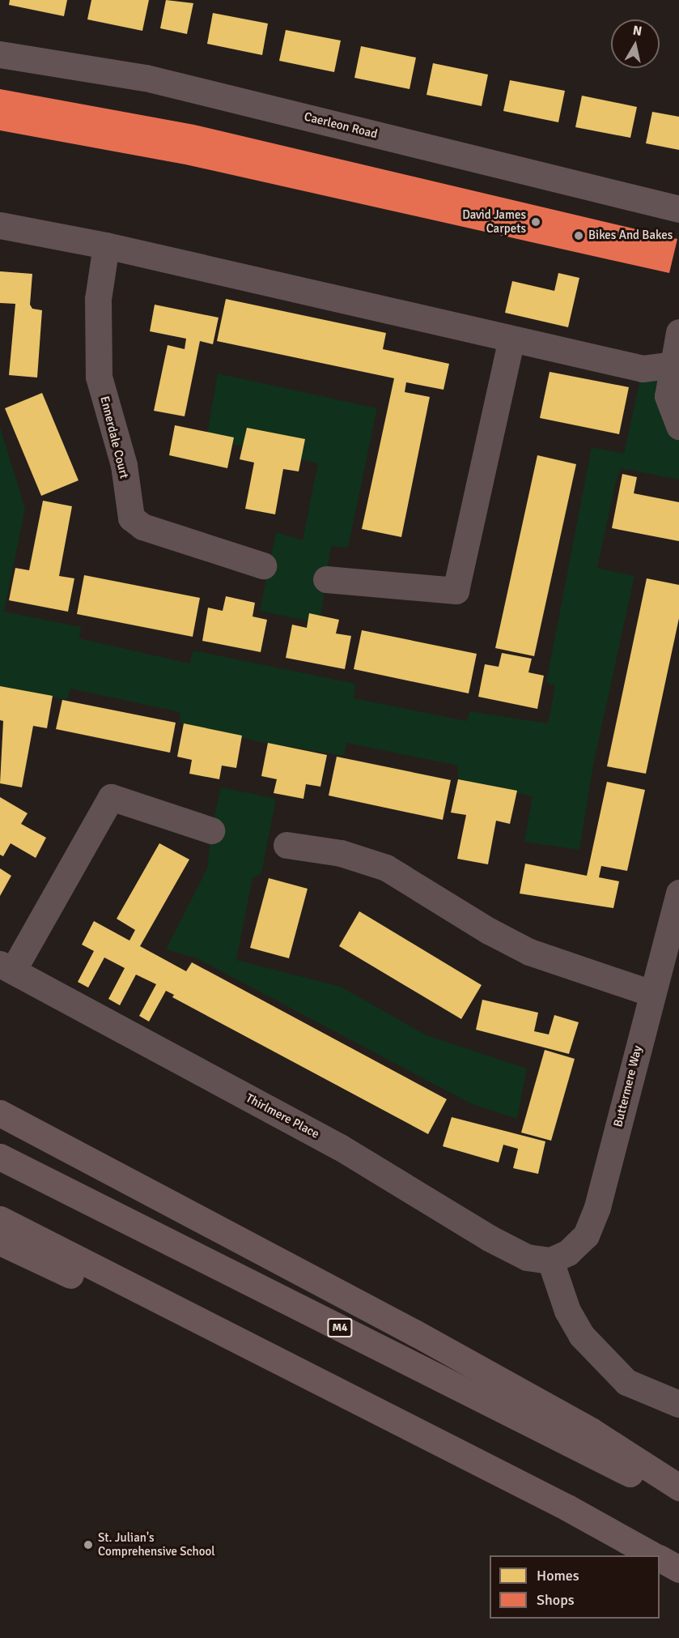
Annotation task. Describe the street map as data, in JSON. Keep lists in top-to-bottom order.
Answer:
{
  "streets": {
    "highway": ["M4"],
    "main road": ["Caerleon Road"],
    "street": ["Ennerdale Court", "Buttermere Way", "Thirlmere Place"]
  },
  "crossings": [
    ["Buttermere Way", "Thirlmere Place"]
  ],
  "places": ["David James Carpets", "Bikes And Bakes", "St. Julian's Comprehensive School"],
  "legend": ["Homes", "Shops"],
  "north": "top"
}
